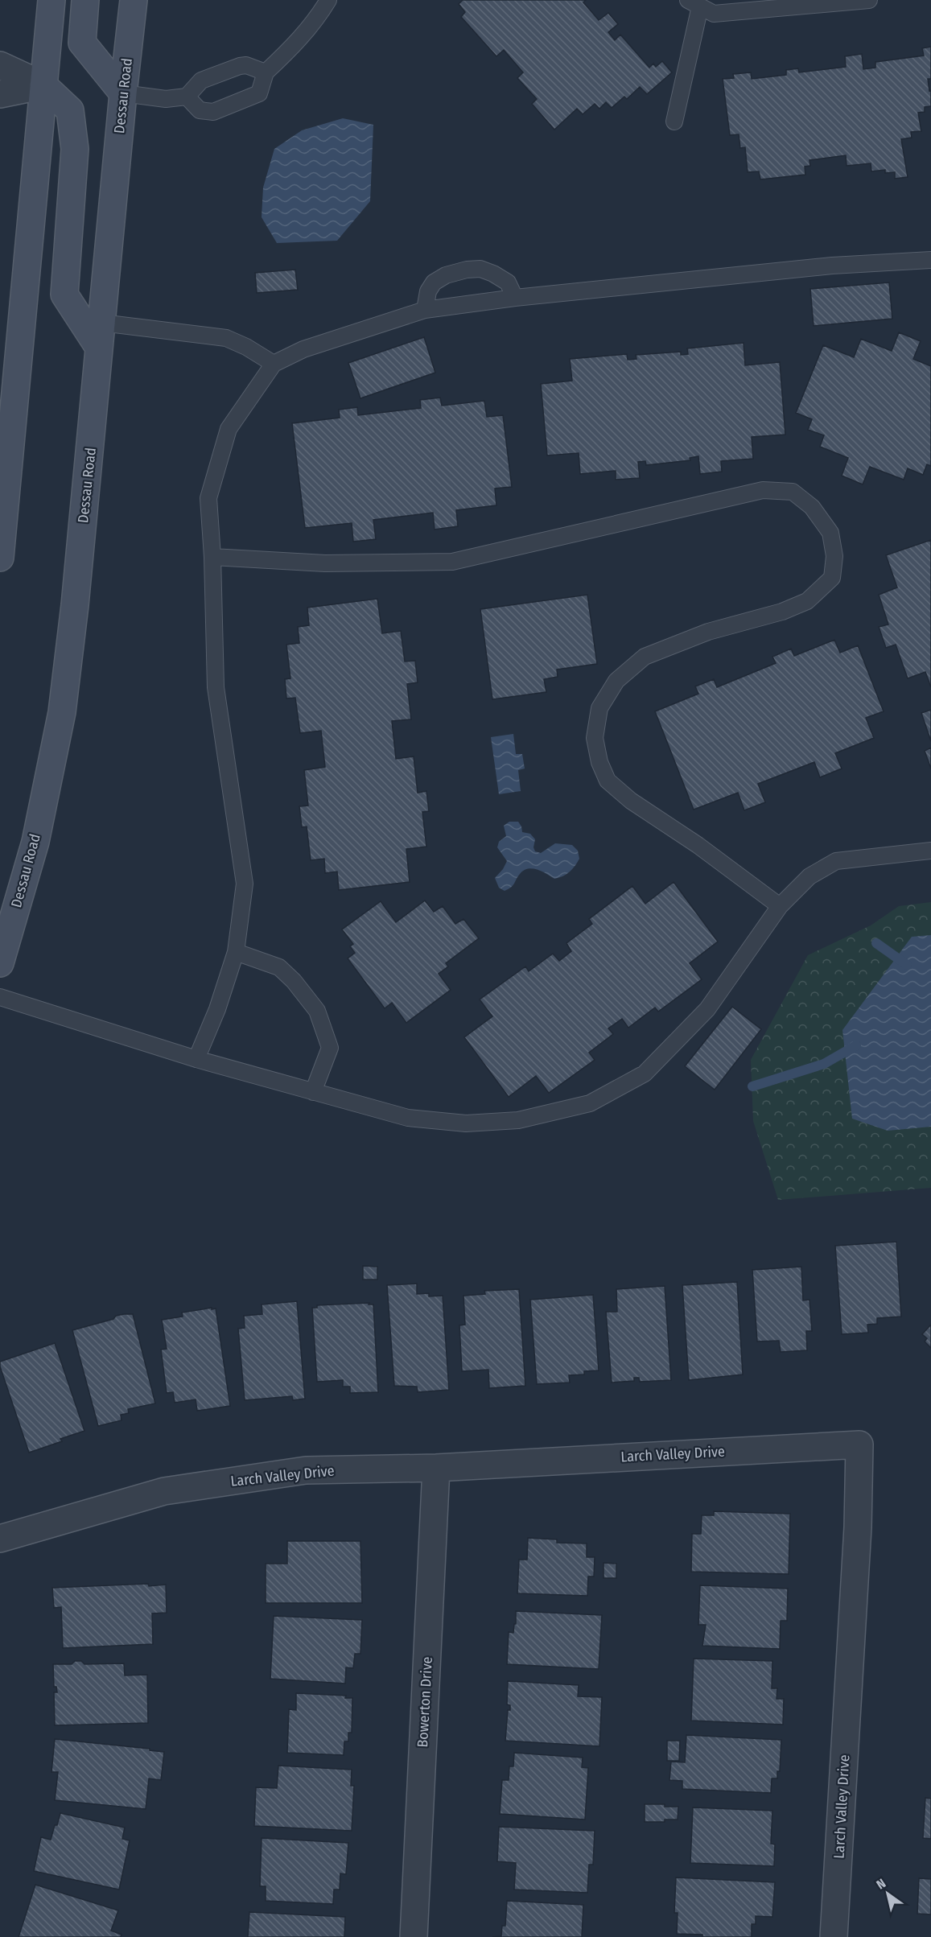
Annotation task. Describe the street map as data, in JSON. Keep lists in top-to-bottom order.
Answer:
{
  "streets": {
    "main road": ["Dessau Road"],
    "street": ["Larch Valley Drive", "Bowerton Drive"]
  },
  "crossings": [
    ["Larch Valley Drive", "Bowerton Drive"]
  ],
  "north": "top left"
}
